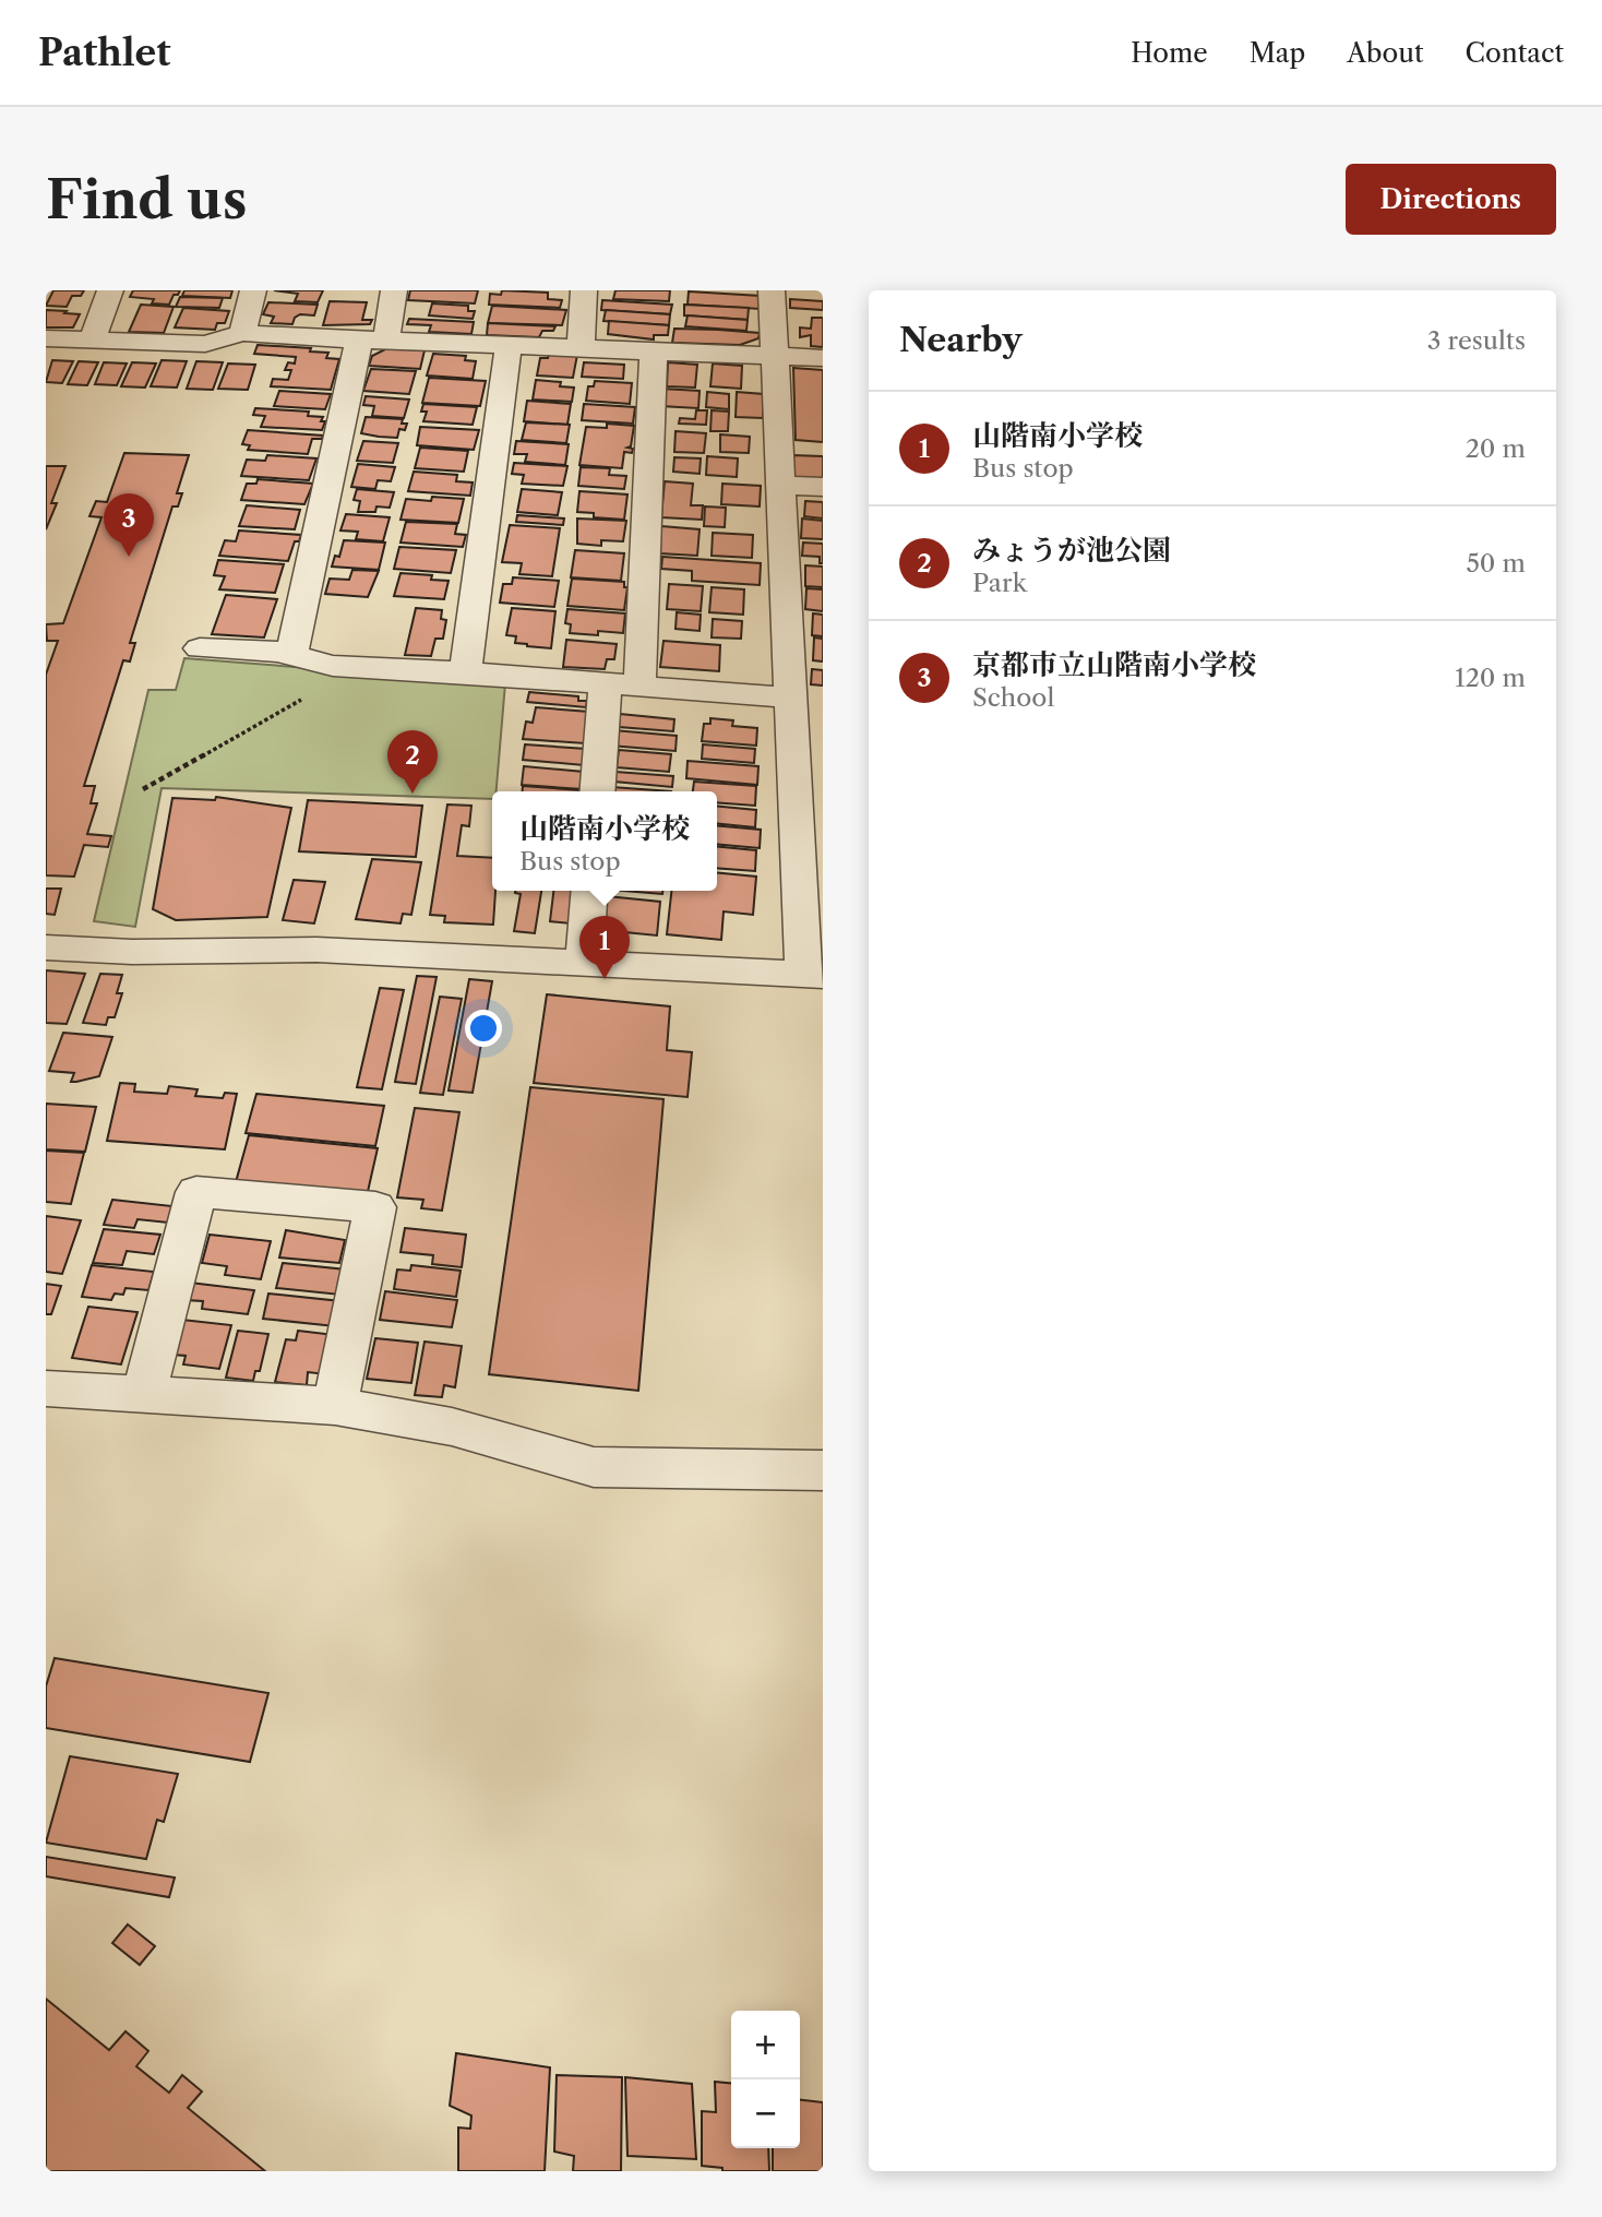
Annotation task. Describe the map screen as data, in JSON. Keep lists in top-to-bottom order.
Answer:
{
  "page": {
    "header": "Pathlet",
    "nav": [
      "Home",
      "Map",
      "About",
      "Contact"
    ],
    "buttons": "Directions",
    "title": "Find us",
    "heading": ["Nearby", "3 results"],
    "list": [
      {
        "mark": "1",
        "name": "山階南小学校",
        "note": "Bus stop",
        "value": "20 m"
      },
      {
        "mark": "2",
        "name": "みょうが池公園",
        "note": "Park",
        "value": "50 m"
      },
      {
        "mark": "3",
        "name": "京都市立山階南小学校",
        "note": "School",
        "value": "120 m"
      }
    ],
    "pins": ["3", "2", "1"],
    "popup": ["山階南小学校", "Bus stop"],
    "map_buttons": ["+", "−"]
  }
}
